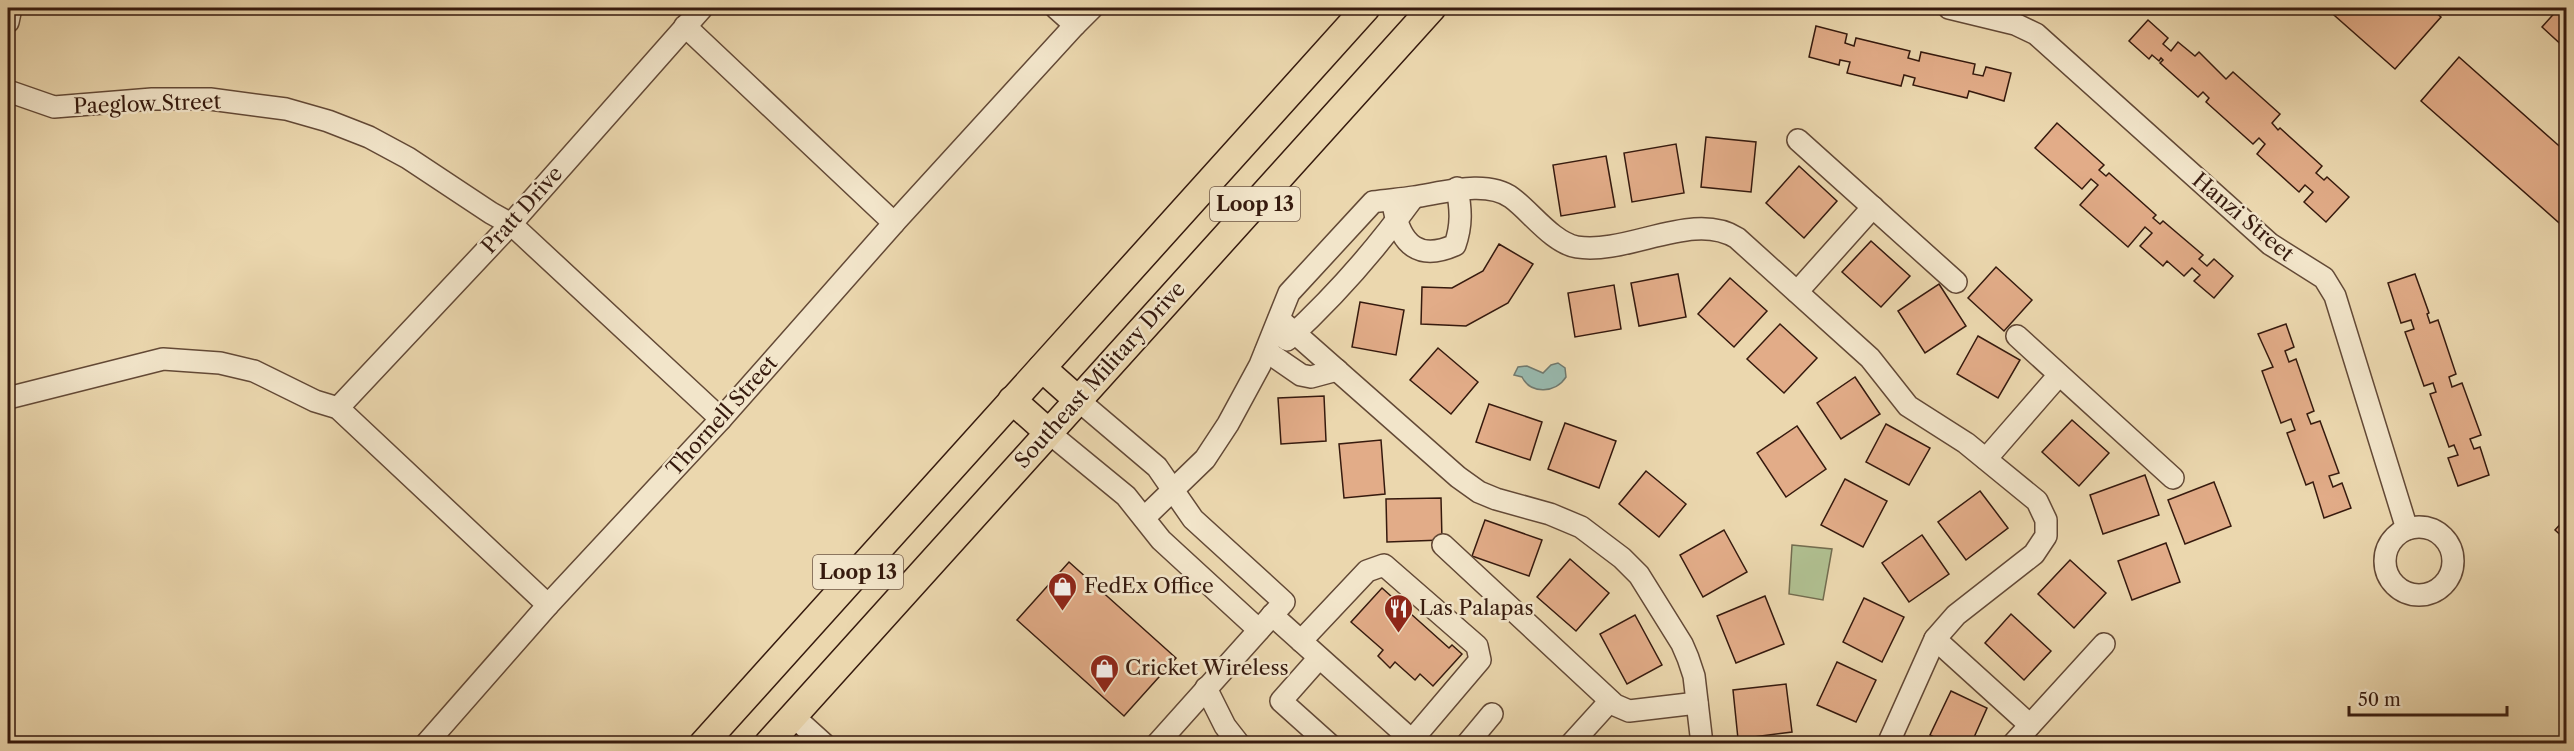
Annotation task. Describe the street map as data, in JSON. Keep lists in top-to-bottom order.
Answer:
{
  "streets": {
    "main road": ["Loop 13", "Southeast Military Drive"],
    "street": [
      "Paeglow Street",
      "Pratt Drive",
      "Hanzi Street",
      "Thornell Street"
    ]
  },
  "crossings": [
    ["Paeglow Street", "Pratt Drive"],
    ["Paeglow Street", "Thornell Street"]
  ],
  "places": {
    "shop": ["FedEx Office", "Cricket Wireless"],
    "restaurant": ["Las Palapas"]
  },
  "scale_bar": "50 m"
}
